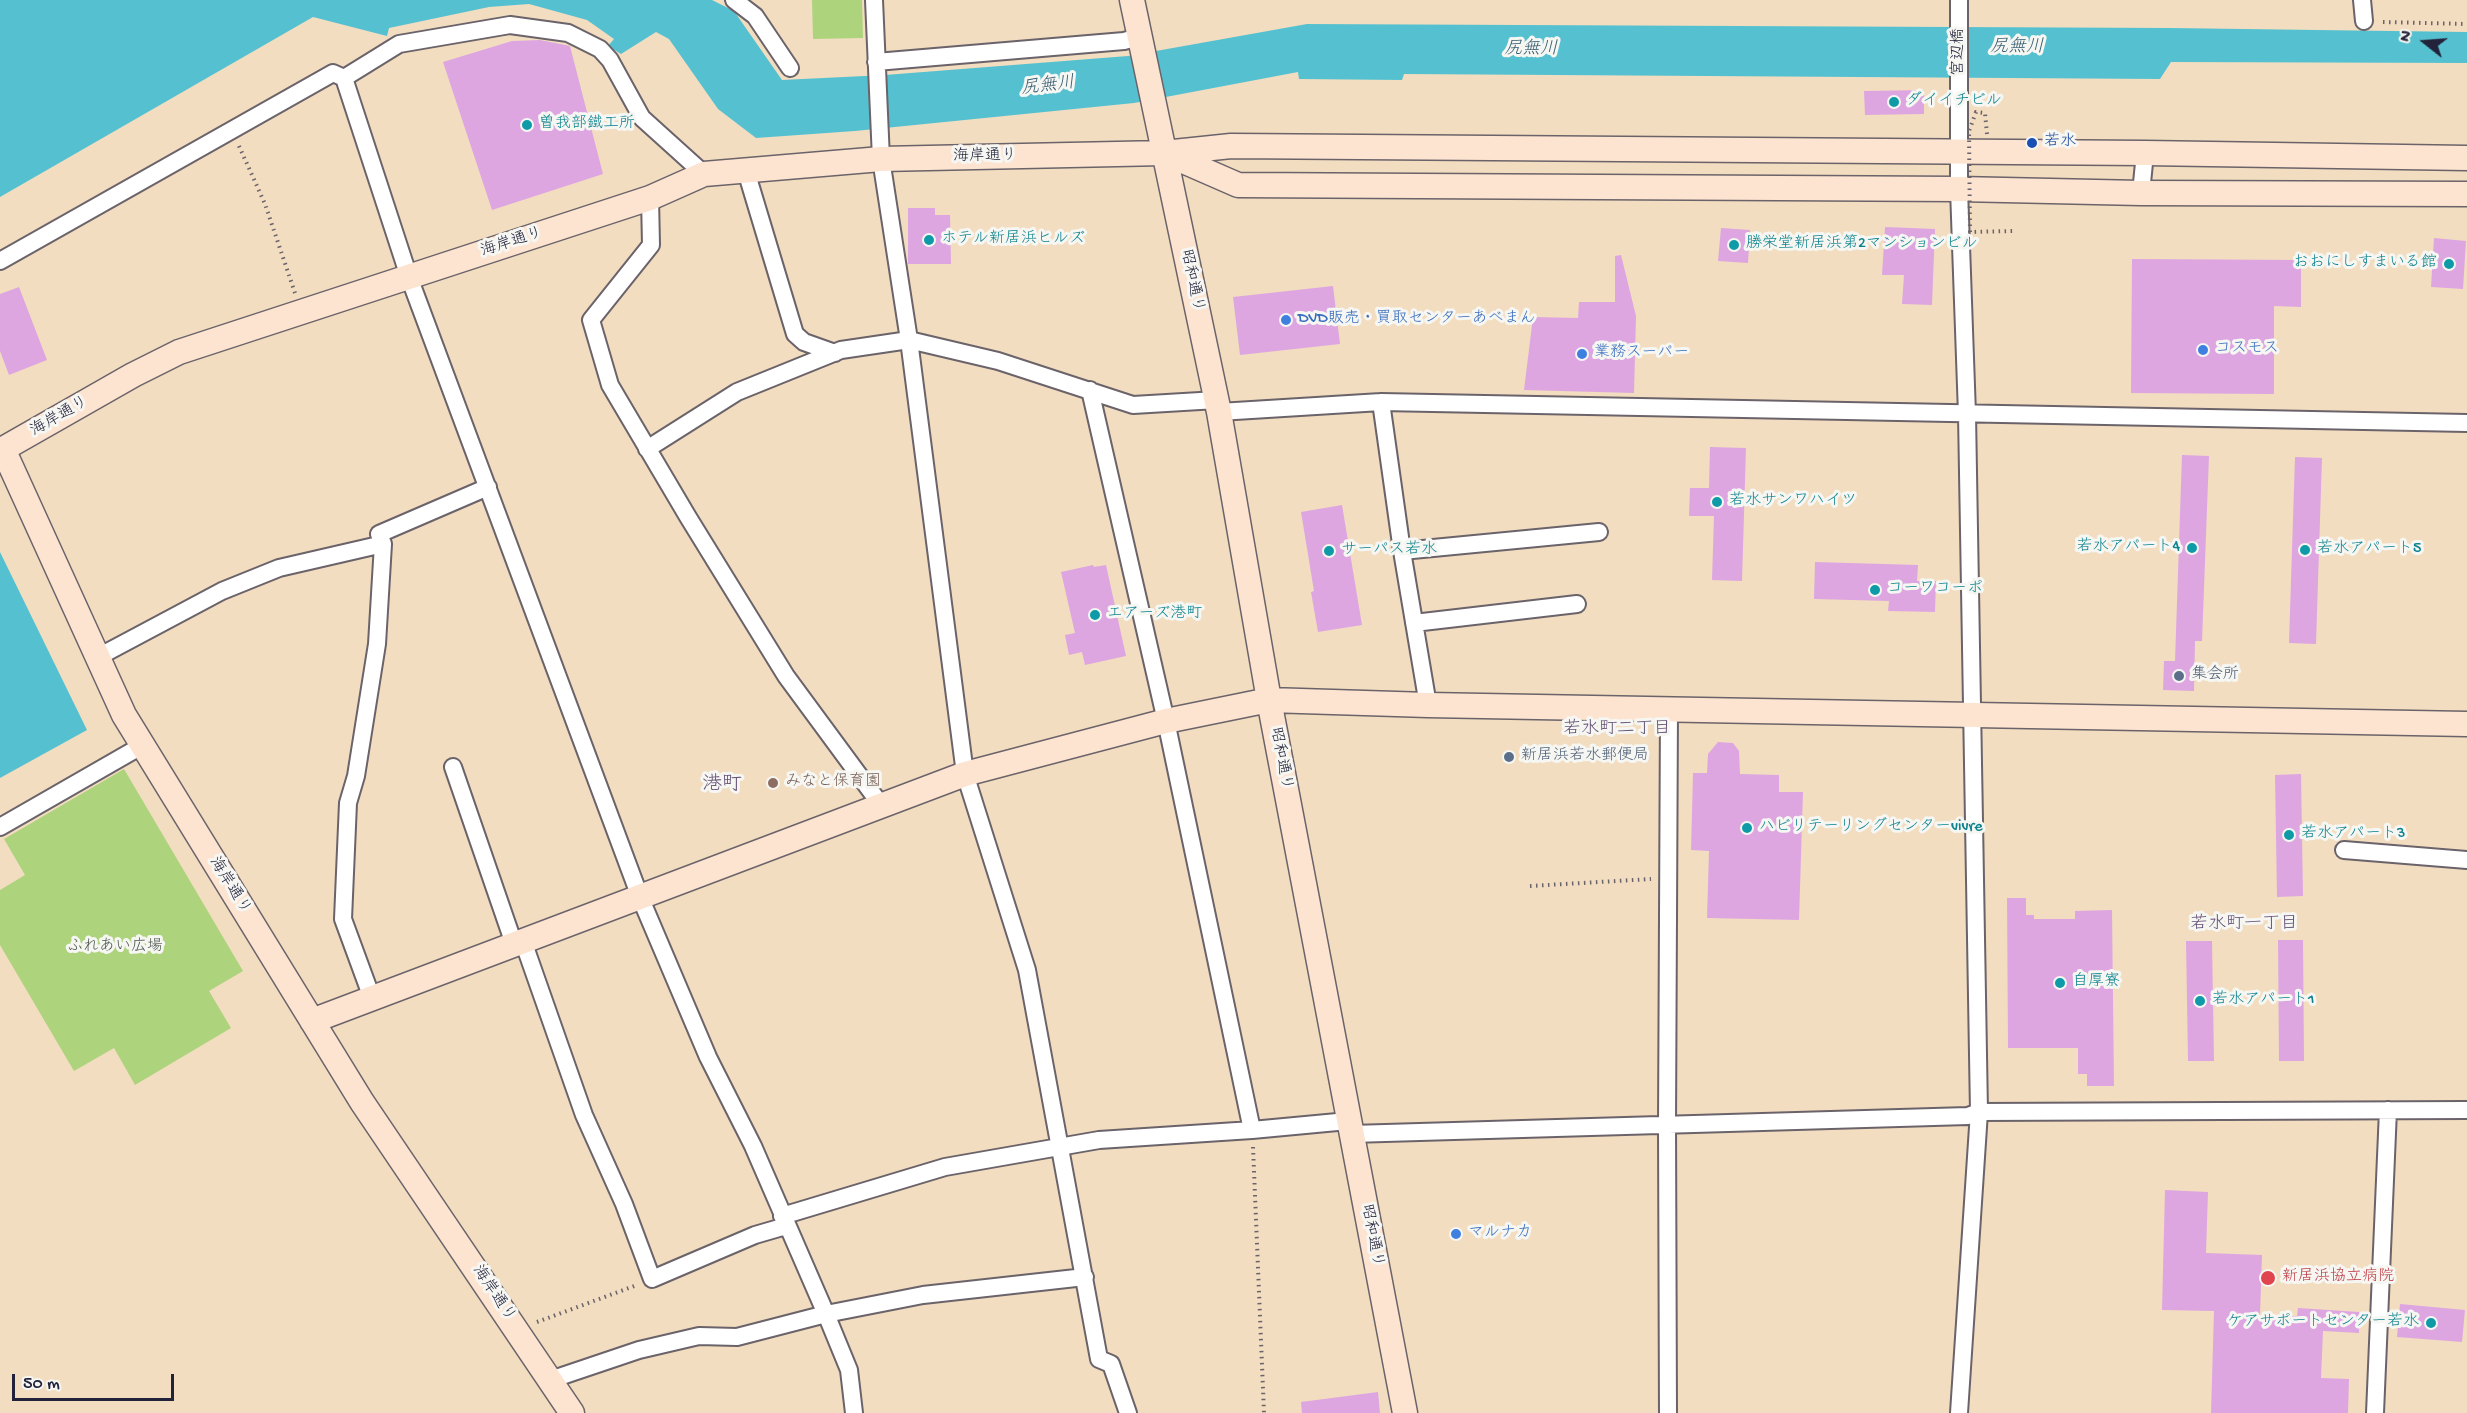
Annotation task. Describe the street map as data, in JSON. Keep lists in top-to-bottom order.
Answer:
{
  "streets": {
    "street": ["宮辺橋", "海岸通り", "昭和通り"]
  },
  "crossings": [
    ["宮辺橋", "海岸通り"],
    ["海岸通り", "昭和通り"]
  ],
  "districts": ["若水町二丁目", "港町", "若水町一丁目"],
  "water": ["尻無川"],
  "parks": ["ふれあい広場"],
  "places": [
    "ダイイチビル",
    "曽我部鐵工所",
    "若水",
    "ホテル新居浜ヒルズ",
    "勝栄堂新居浜第2マンションビル",
    "おおにしすまいる館",
    "DVD販売・買取センターあべまん",
    "コスモス",
    "業務スーパー",
    "若水サンワハイツ",
    "若水アパート4",
    "若水アパート5",
    "サーパス若水",
    "コーワコーポ",
    "エアーズ港町",
    "集会所",
    "新居浜若水郵便局",
    "みなと保育園",
    "ハビリテーリングセンターvivre",
    "若水アパート3",
    "自厚寮",
    "若水アパート1",
    "マルナカ",
    "新居浜協立病院",
    "ケアサポートセンター若水"
  ],
  "scale_bar": "50 m",
  "north": "left"
}
